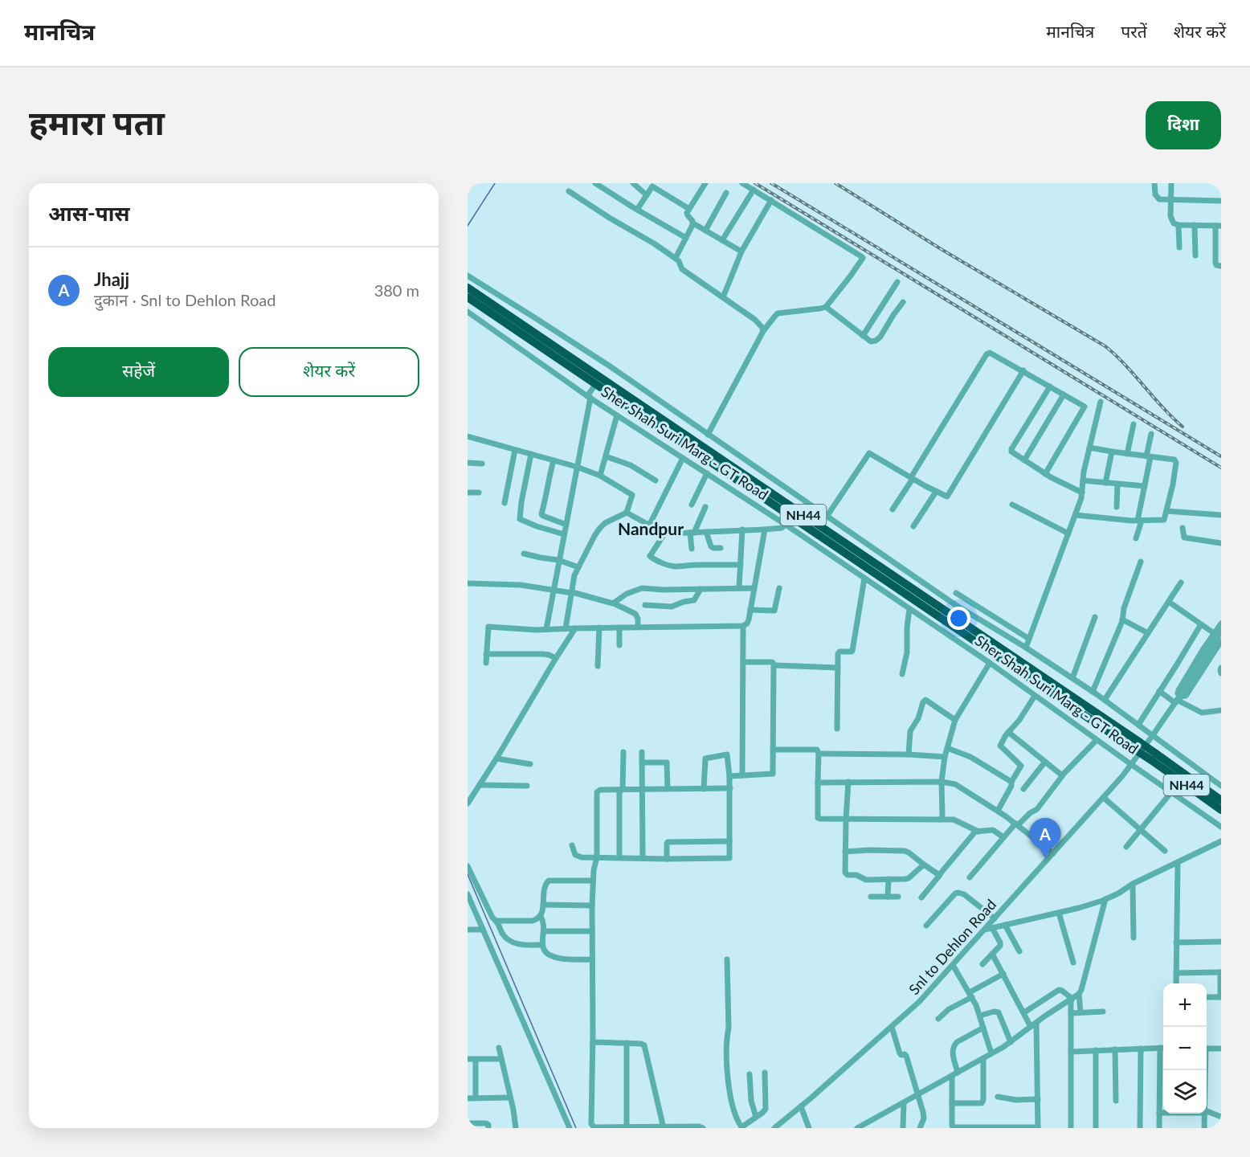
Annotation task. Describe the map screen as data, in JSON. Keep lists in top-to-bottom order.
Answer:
{
  "streets": {
    "highway": ["Sher Shah Suri Marg - GT Road", "NH44"],
    "street": ["Snl to Dehlon Road"]
  },
  "crossings": [
    ["Sher Shah Suri Marg - GT Road", "Snl to Dehlon Road"]
  ],
  "districts": ["Nandpur"],
  "page": {
    "header": "मानचित्र",
    "nav": ["मानचित्र", "परतें", "शेयर करें"],
    "buttons": [
      "दिशा",
      ["सहेजें", "शेयर करें"]
    ],
    "title": "हमारा पता",
    "heading": "आस-पास",
    "list": [
      {
        "mark": "A",
        "name": "Jhajj",
        "note": "दुकान · Snl to Dehlon Road",
        "value": "380 m"
      }
    ],
    "pins": "A",
    "map_buttons": ["+", "−"]
  }
}
